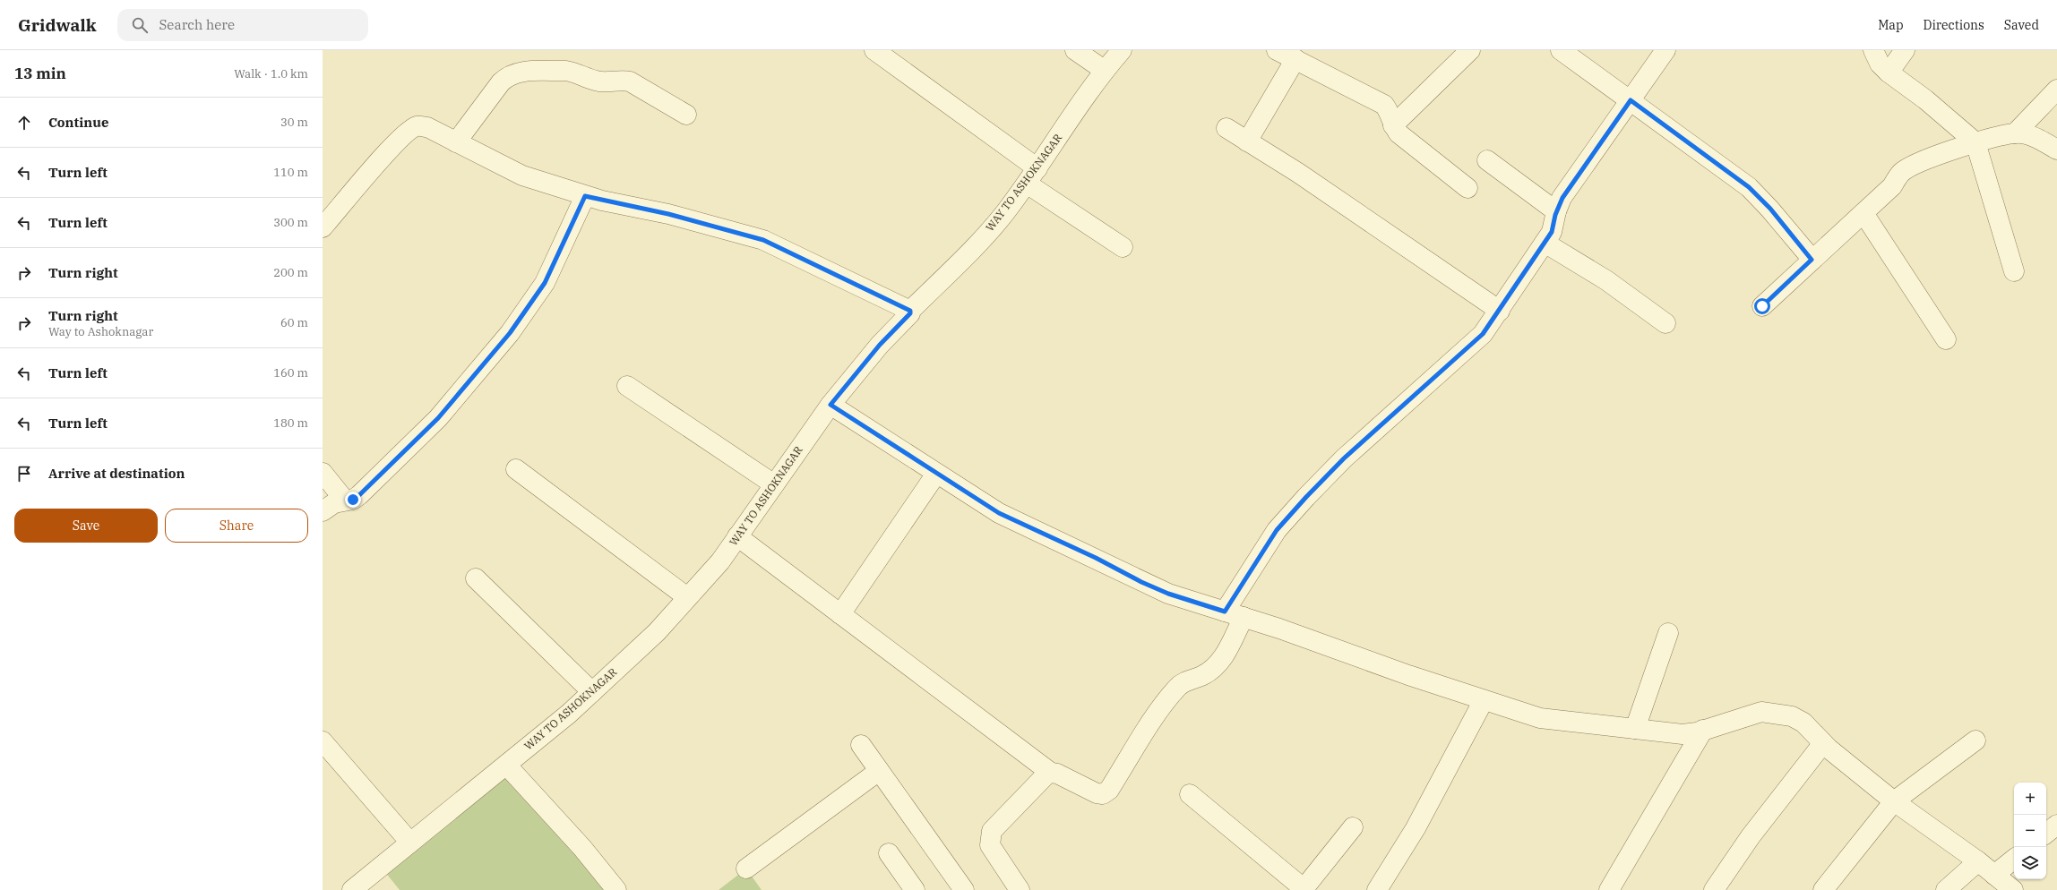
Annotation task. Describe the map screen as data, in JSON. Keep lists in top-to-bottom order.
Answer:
{
  "streets": {
    "street": ["WAY TO ASHOKNAGAR"]
  },
  "page": {
    "header": "Gridwalk",
    "search": "Search here",
    "nav": ["Map", "Directions", "Saved"],
    "heading": ["13 min", "Walk · 1.0 km"],
    "list": [
      ["Continue", "30 m"],
      ["Turn left", "110 m"],
      ["Turn left", "300 m"],
      ["Turn right", "200 m"],
      ["Turn right", "Way to Ashoknagar", "60 m"],
      ["Turn left", "160 m"],
      ["Turn left", "180 m"],
      "Arrive at destination"
    ],
    "buttons": ["Save", "Share"],
    "map_buttons": ["+", "−"]
  }
}
